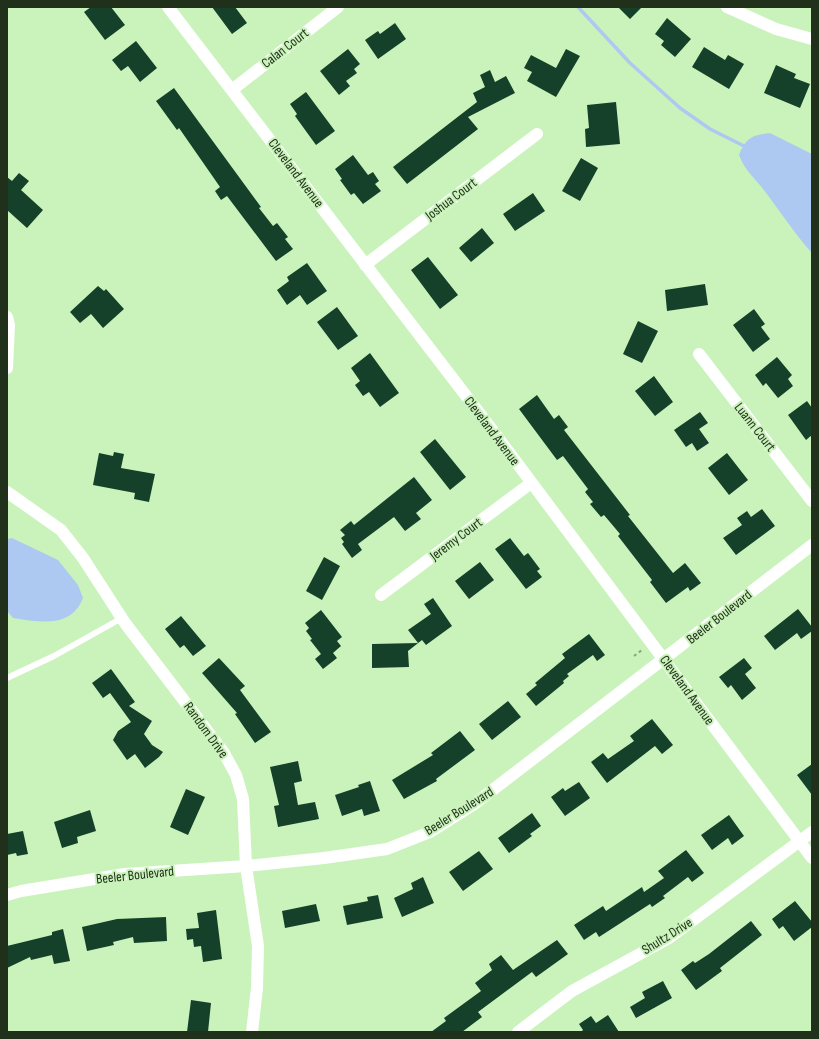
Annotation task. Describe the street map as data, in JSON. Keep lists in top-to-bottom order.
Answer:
{
  "streets": {
    "street": [
      "Calan Court",
      "Cleveland Avenue",
      "Joshua Court",
      "Luann Court",
      "Jeremy Court",
      "Beeler Boulevard",
      "Random Drive",
      "Shultz Drive"
    ]
  },
  "crossings": [
    ["Calan Court", "Cleveland Avenue"],
    ["Cleveland Avenue", "Joshua Court"],
    ["Cleveland Avenue", "Jeremy Court"],
    ["Cleveland Avenue", "Beeler Boulevard"],
    ["Cleveland Avenue", "Shultz Drive"],
    ["Beeler Boulevard", "Random Drive"]
  ]
}
